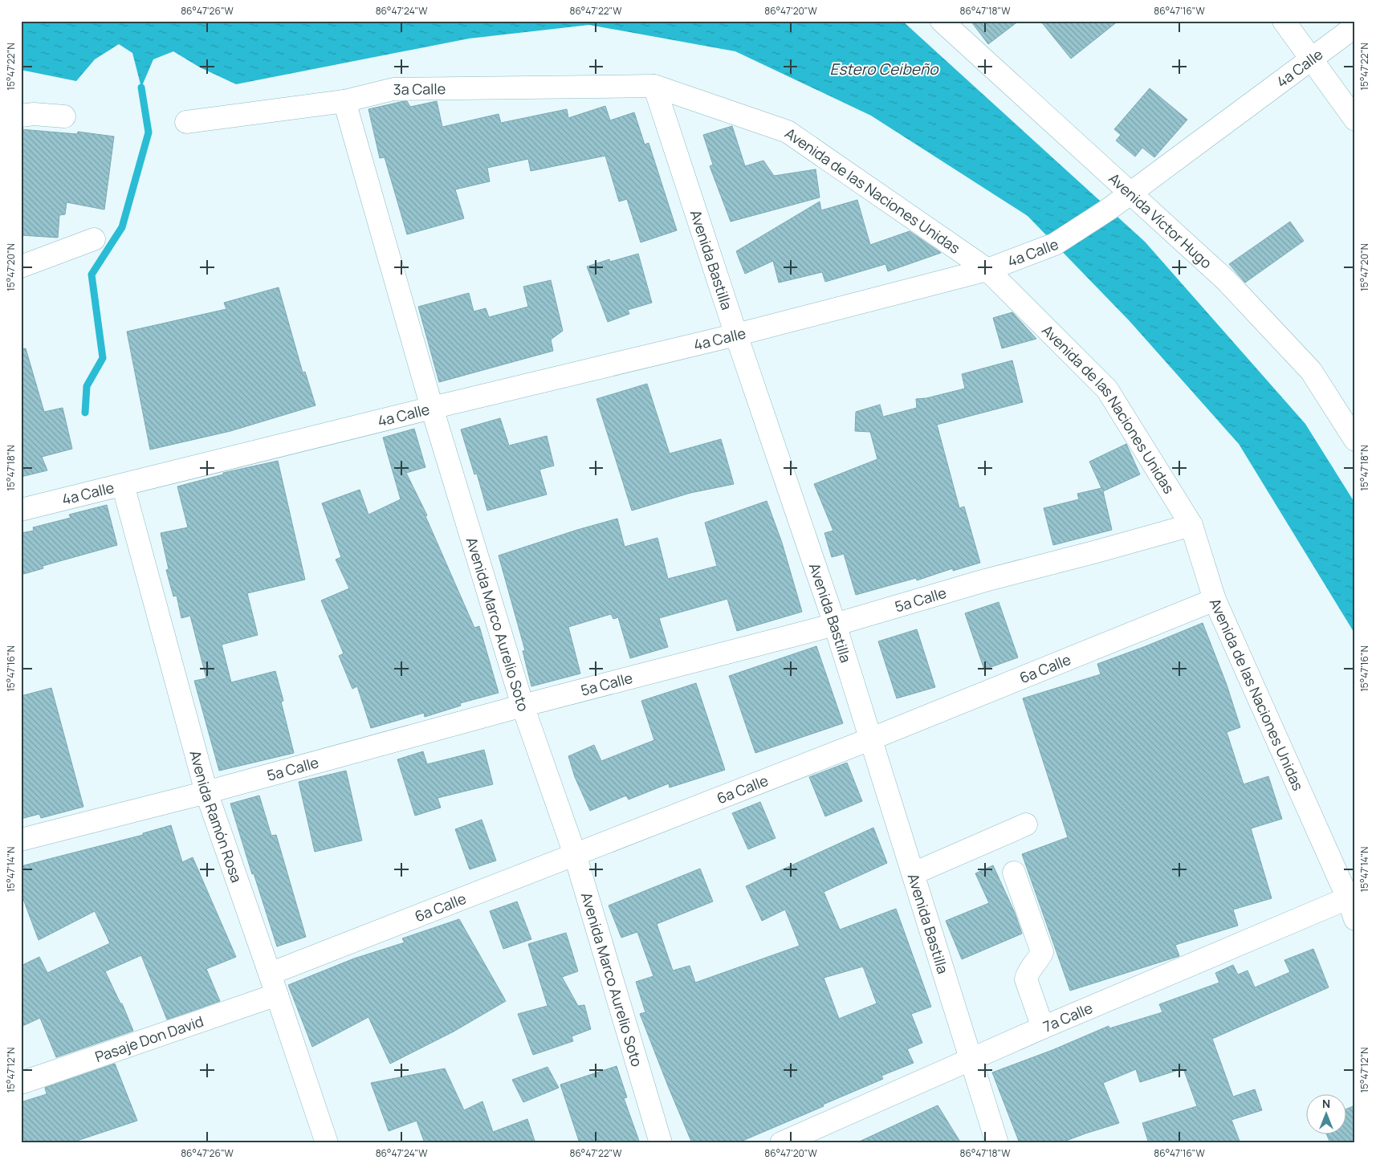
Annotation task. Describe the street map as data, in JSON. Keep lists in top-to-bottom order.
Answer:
{
  "streets": {
    "street": [
      "4a Calle",
      "3a Calle",
      "Avenida de las Naciones Unidas",
      "Avenida Víctor Hugo",
      "Avenida Bastilla",
      "5a Calle",
      "Avenida Marco Aurelio Soto",
      "6a Calle",
      "Avenida Ramón Rosa",
      "7a Calle",
      "Pasaje Don David"
    ]
  },
  "crossings": [
    ["4a Calle", "Avenida de las Naciones Unidas"],
    ["4a Calle", "Avenida Víctor Hugo"],
    ["4a Calle", "Avenida Bastilla"],
    ["4a Calle", "Avenida Marco Aurelio Soto"],
    ["4a Calle", "Avenida Ramón Rosa"],
    ["3a Calle", "Avenida de las Naciones Unidas"],
    ["3a Calle", "Avenida Bastilla"],
    ["3a Calle", "Avenida Marco Aurelio Soto"],
    ["Avenida de las Naciones Unidas", "Avenida Bastilla"],
    ["Avenida de las Naciones Unidas", "5a Calle"],
    ["Avenida de las Naciones Unidas", "6a Calle"],
    ["Avenida de las Naciones Unidas", "7a Calle"],
    ["Avenida Bastilla", "5a Calle"],
    ["Avenida Bastilla", "6a Calle"],
    ["Avenida Bastilla", "7a Calle"],
    ["5a Calle", "Avenida Marco Aurelio Soto"],
    ["5a Calle", "Avenida Ramón Rosa"],
    ["Avenida Marco Aurelio Soto", "6a Calle"],
    ["6a Calle", "Avenida Ramón Rosa"],
    ["Avenida Ramón Rosa", "Pasaje Don David"]
  ],
  "water": ["Estero Ceibeño"],
  "north": "top",
  "coordinates": [
    "86°47'26\"W",
    "86°47'24\"W",
    "86°47'22\"W",
    "86°47'20\"W",
    "86°47'18\"W",
    "86°47'16\"W",
    "15°47'22\"N",
    "15°47'20\"N",
    "15°47'18\"N",
    "15°47'16\"N",
    "15°47'14\"N",
    "15°47'12\"N"
  ]
}
